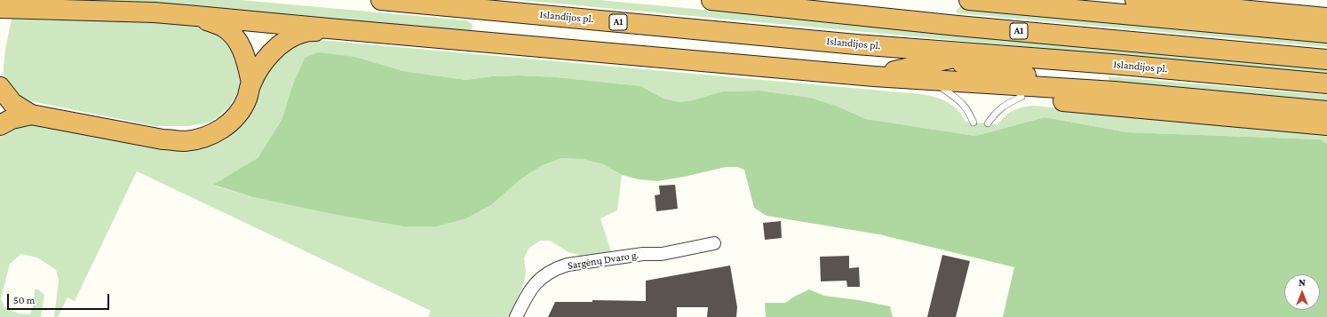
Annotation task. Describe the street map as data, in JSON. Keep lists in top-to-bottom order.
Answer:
{
  "streets": {
    "highway": ["Islandijos pl.", "A1"],
    "street": ["Sargėnų Dvaro g."]
  },
  "scale_bar": "50 m",
  "north": "top"
}
